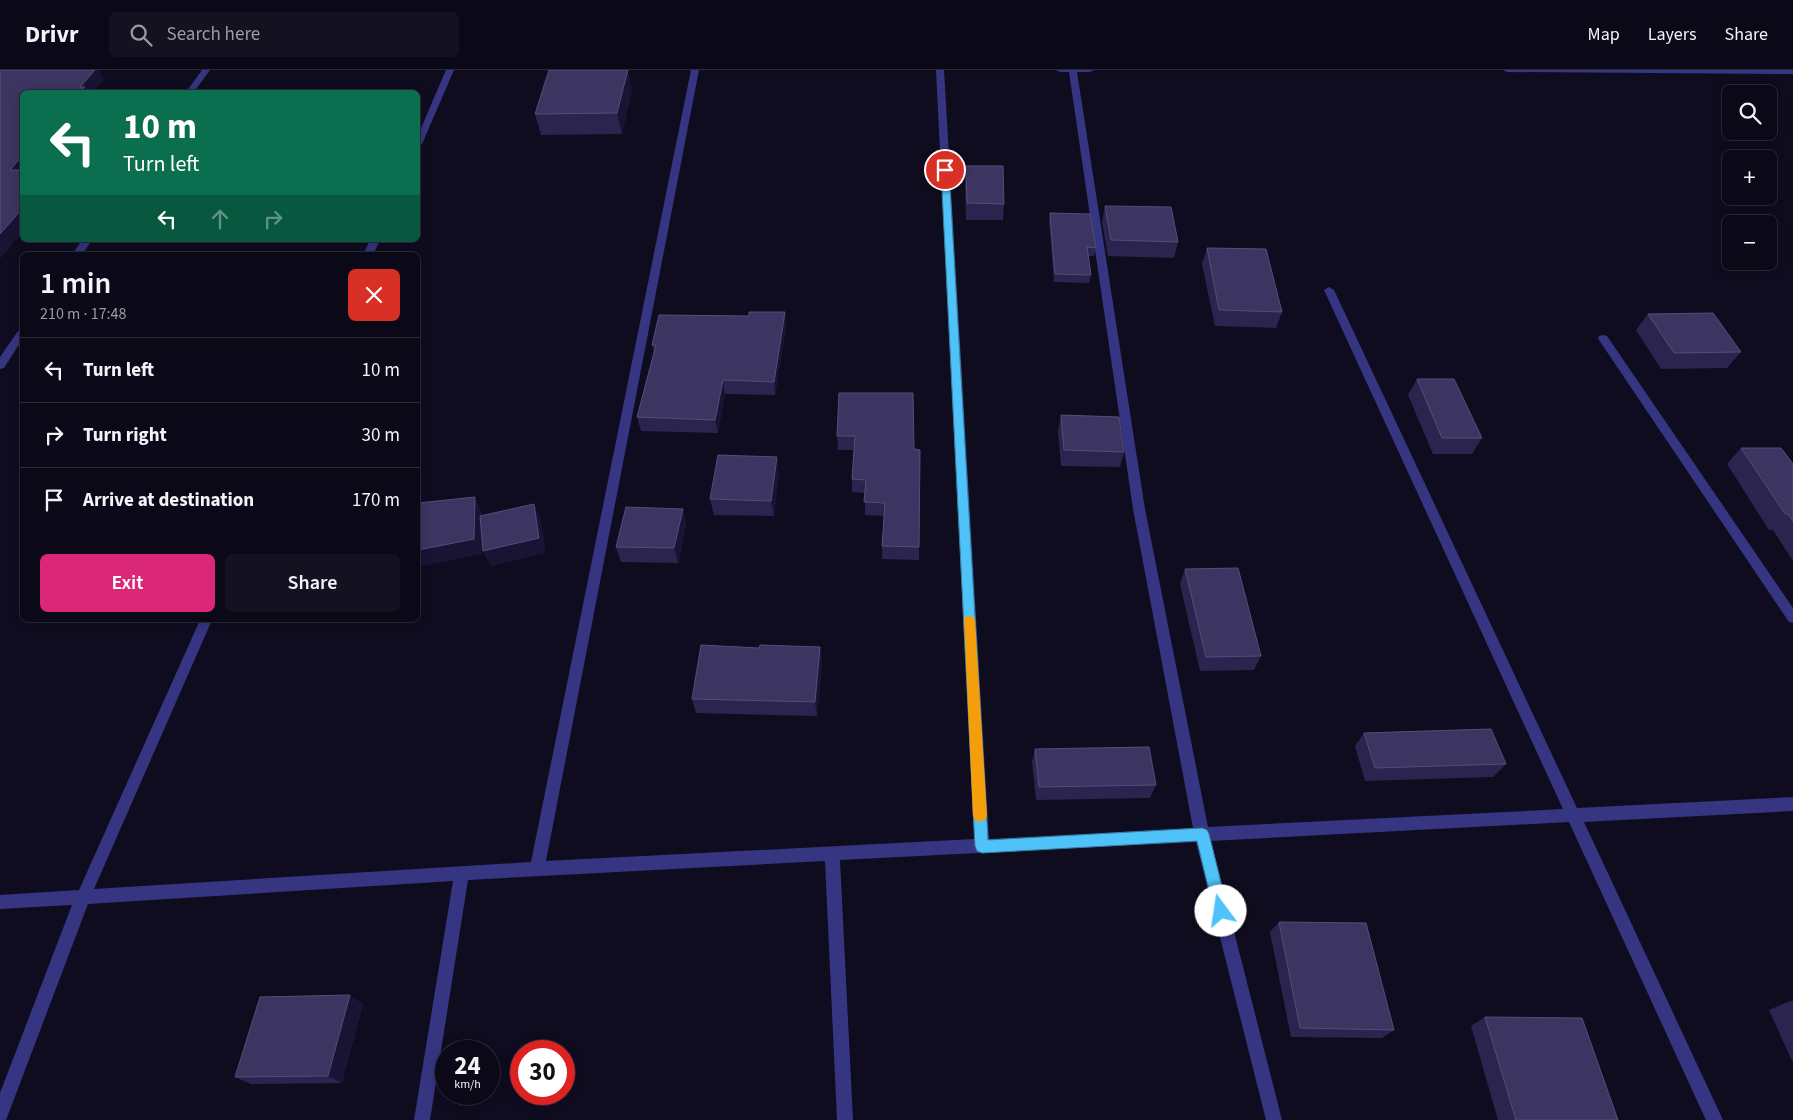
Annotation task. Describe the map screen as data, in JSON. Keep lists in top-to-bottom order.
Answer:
{
  "page": {
    "header": "Drivr",
    "search": "Search here",
    "nav": ["Map", "Layers", "Share"],
    "map_buttons": ["+", "−"],
    "turn": ["10 m", "Turn left"],
    "heading": ["1 min", "210 m · 17:48"],
    "list": [
      {
        "name": "Turn left",
        "value": "10 m"
      },
      {
        "name": "Turn right",
        "value": "30 m"
      },
      {
        "name": "Arrive at destination",
        "value": "170 m"
      }
    ],
    "buttons": ["Exit", "Share"],
    "speed": "24 km/h",
    "limit": "30"
  }
}
